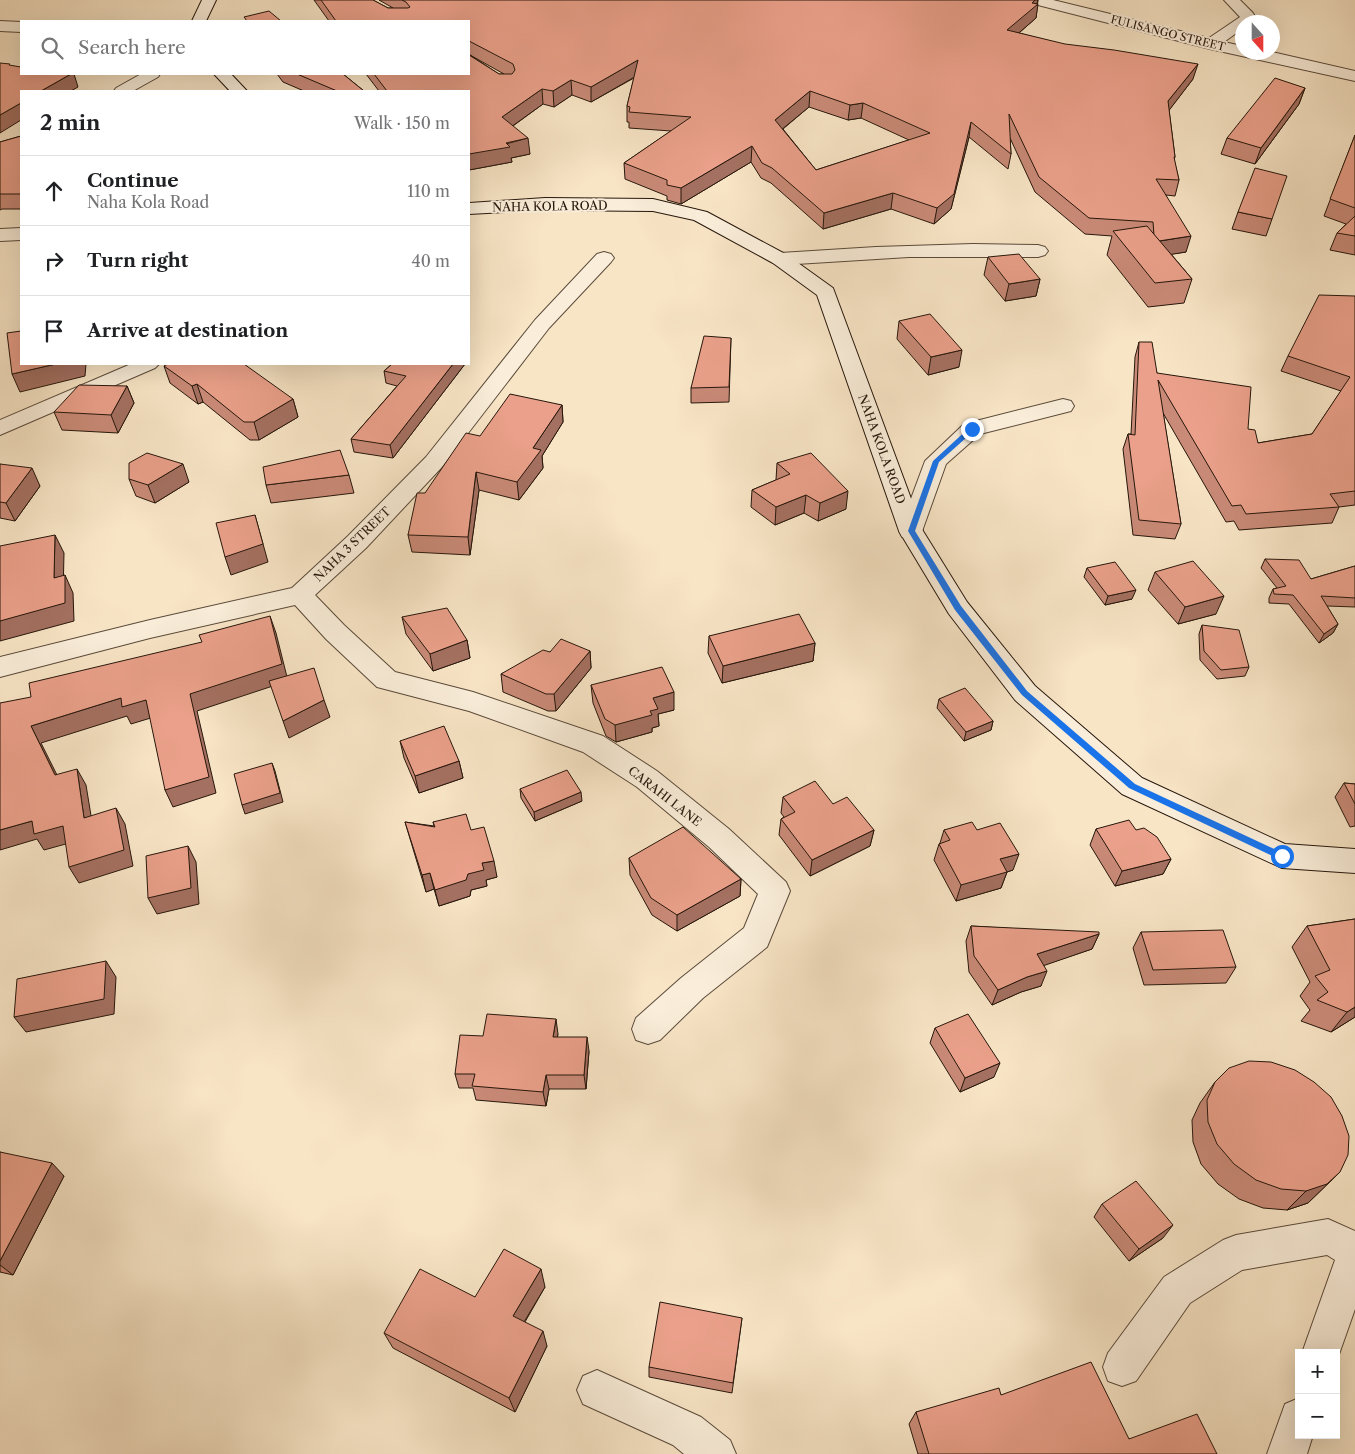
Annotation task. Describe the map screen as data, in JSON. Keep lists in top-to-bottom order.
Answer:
{
  "streets": {
    "street": [
      "FULISANGO STREET",
      "NAHA KOLA ROAD",
      "NAHA 3 STREET",
      "CARAHI LANE"
    ]
  },
  "crossings": [
    ["NAHA 3 STREET", "CARAHI LANE"]
  ],
  "north": "bottom",
  "page": {
    "search": "Search here",
    "heading": ["2 min", "Walk · 150 m"],
    "list": [
      ["Continue", "Naha Kola Road", "110 m"],
      ["Turn right", "40 m"],
      "Arrive at destination"
    ],
    "map_buttons": ["+", "−"]
  }
}
